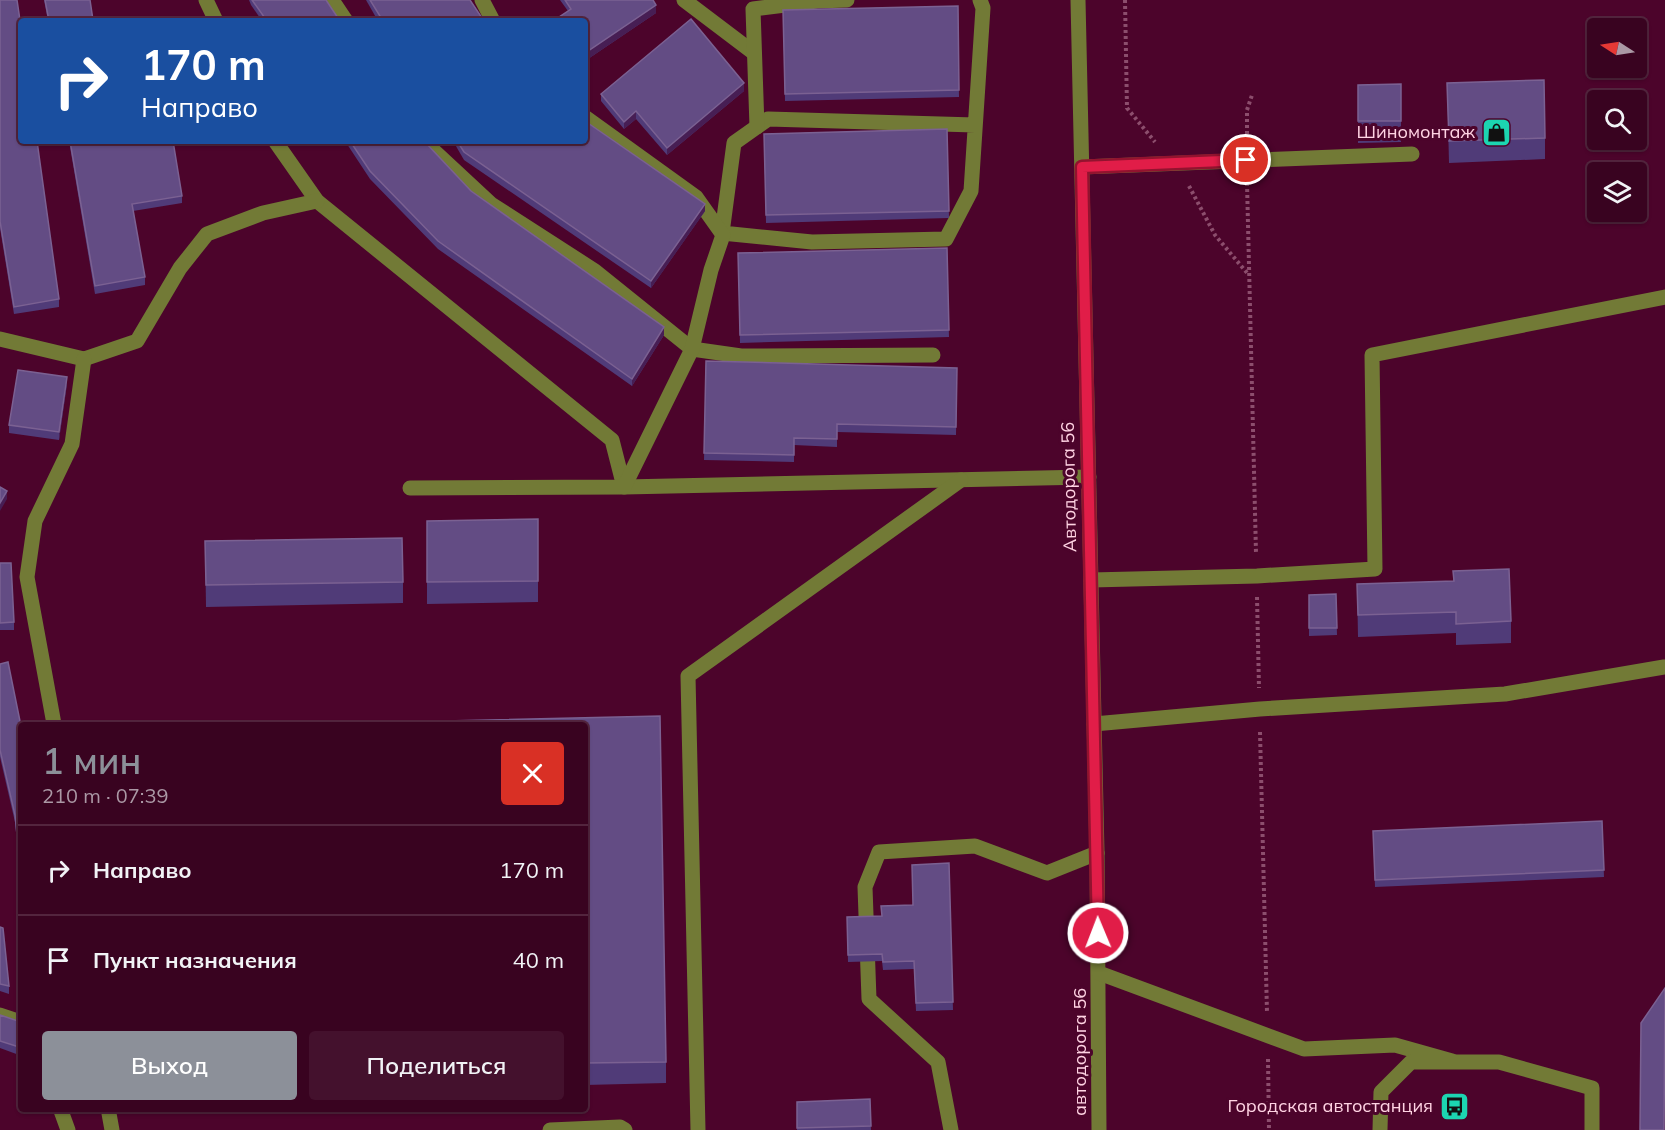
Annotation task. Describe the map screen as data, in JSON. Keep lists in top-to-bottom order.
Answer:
{
  "streets": {
    "street": ["Автодорога 56", "автодорога 56"]
  },
  "crossings": [
    ["Автодорога 56", "автодорога 56"]
  ],
  "places": {
    "shop": ["Шиномонтаж"],
    "bus stop": ["Городская автостанция"]
  },
  "north": "left",
  "page": {
    "turn": ["170 m", "Направо"],
    "heading": ["1 мин", "210 m · 07:39"],
    "list": [
      {
        "name": "Направо",
        "value": "170 m"
      },
      {
        "name": "Пункт назначения",
        "value": "40 m"
      }
    ],
    "buttons": ["Выход", "Поделиться"]
  }
}
